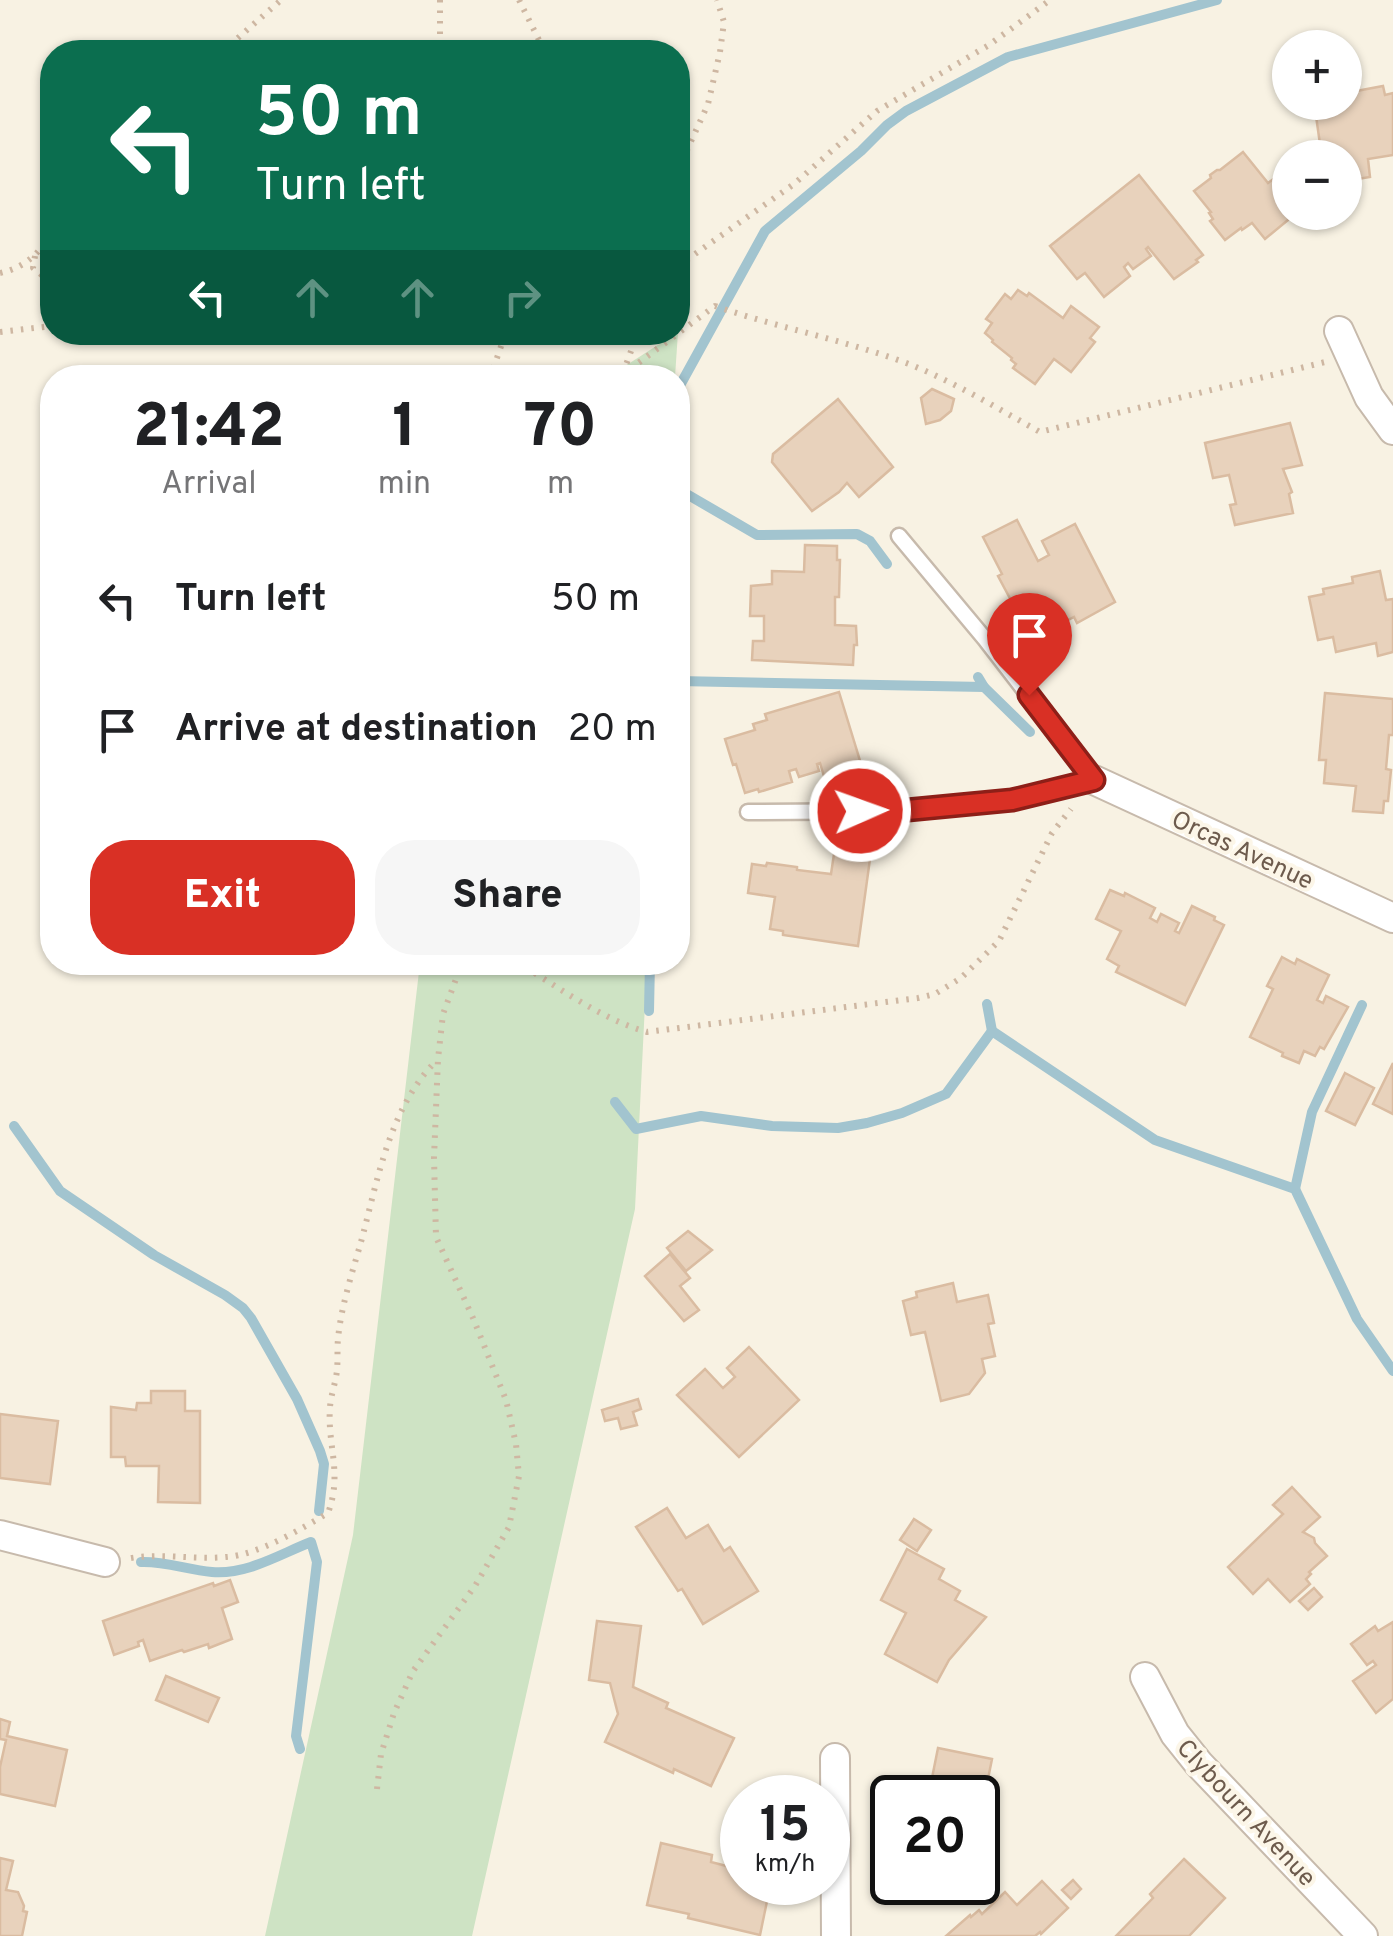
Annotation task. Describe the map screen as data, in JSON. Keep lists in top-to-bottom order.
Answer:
{
  "streets": {
    "street": ["Orcas Avenue", "Clybourn Avenue"]
  },
  "page": {
    "map_buttons": ["+", "−"],
    "turn": ["50 m", "Turn left"],
    "eta": [
      "21:42",
      "Arrival",
      "1",
      "min",
      "70",
      "m"
    ],
    "list": [
      {
        "name": "Turn left",
        "value": "50 m"
      },
      {
        "name": "Arrive at destination",
        "value": "20 m"
      }
    ],
    "buttons": ["Exit", "Share"],
    "speed": "15 km/h",
    "limit": "20"
  }
}
